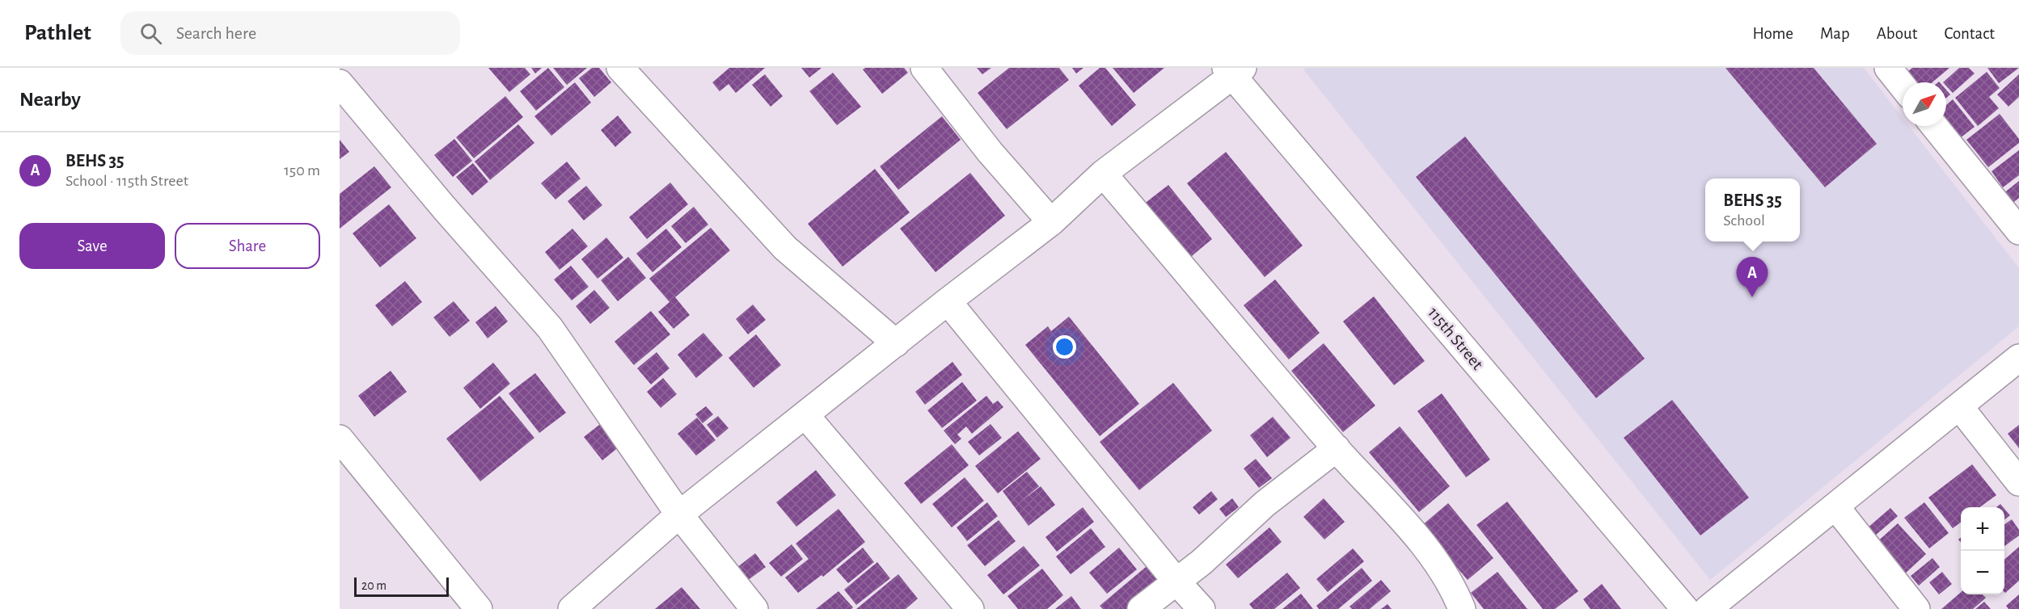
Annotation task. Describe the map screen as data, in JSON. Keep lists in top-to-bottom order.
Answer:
{
  "streets": {
    "street": ["115th Street"]
  },
  "scale_bar": "20 m",
  "north": "top right",
  "page": {
    "header": "Pathlet",
    "search": "Search here",
    "nav": [
      "Home",
      "Map",
      "About",
      "Contact"
    ],
    "heading": "Nearby",
    "list": [
      {
        "mark": "A",
        "name": "BEHS 35",
        "note": "School · 115th Street",
        "value": "150 m"
      }
    ],
    "popup": ["BEHS 35", "School"],
    "buttons": ["Save", "Share"],
    "pins": "A",
    "map_buttons": ["+", "−"],
    "scale": "20 m"
  }
}
